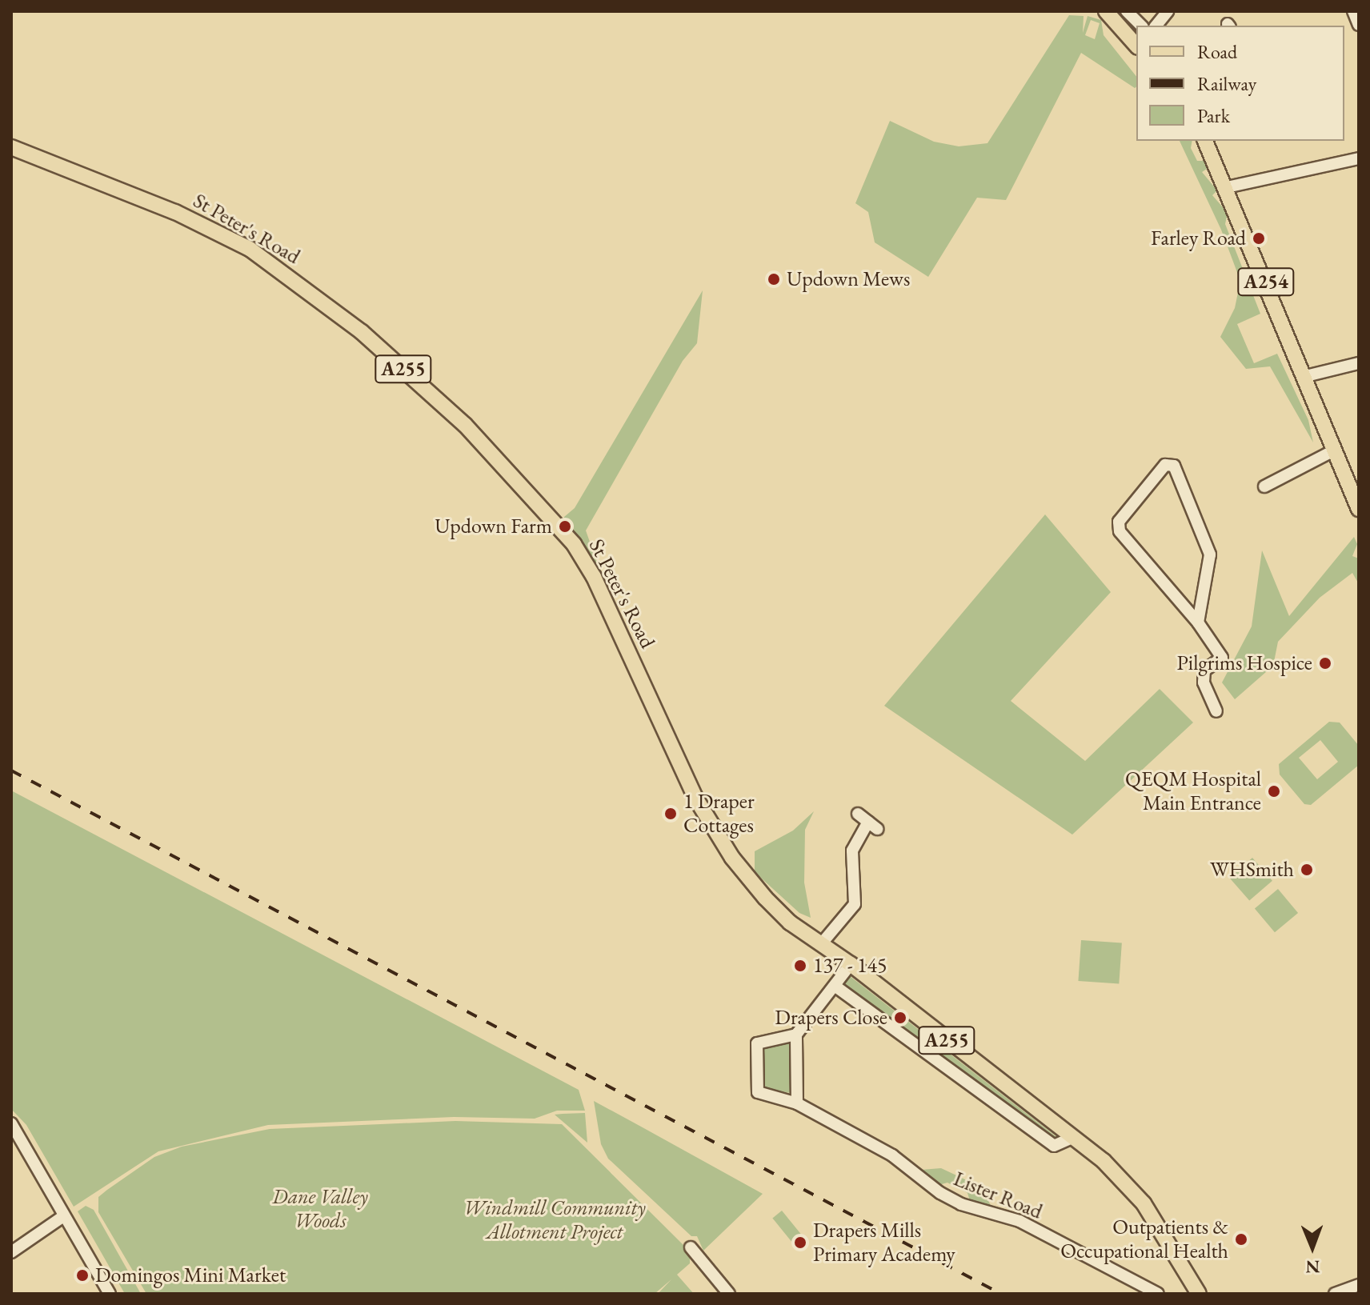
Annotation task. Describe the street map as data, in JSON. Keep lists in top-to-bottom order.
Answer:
{
  "streets": {
    "main road": ["St Peter's Road", "A254", "A255"],
    "street": ["Lister Road"]
  },
  "parks": ["Dane Valley Woods", "Windmill Community Allotment Project"],
  "places": [
    "Farley Road",
    "Updown Mews",
    "Updown Farm",
    "Pilgrims Hospice",
    "QEQM Hospital Main Entrance",
    "1 Draper Cottages",
    "WHSmith",
    "137 - 145",
    "Drapers Close",
    "Outpatients & Occupational Health",
    "Drapers Mills Primary Academy",
    "Domingos Mini Market"
  ],
  "legend": ["Road", "Railway", "Park"],
  "north": "bottom"
}
